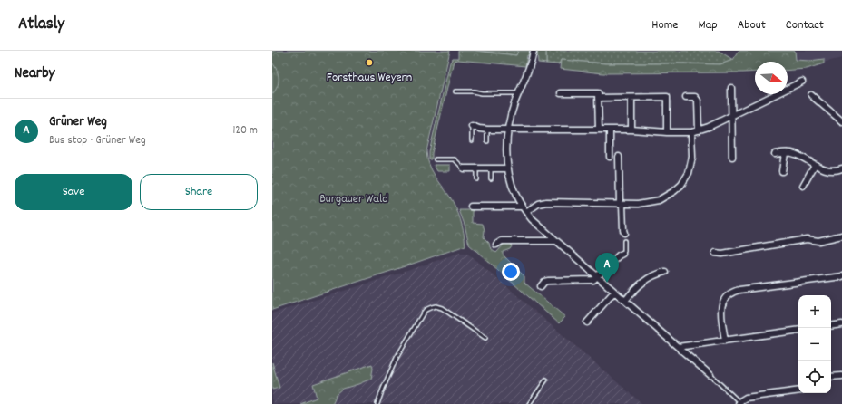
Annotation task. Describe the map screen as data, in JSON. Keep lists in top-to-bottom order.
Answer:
{
  "parks": ["Burgauer Wald"],
  "places": ["Forsthaus Weyern"],
  "north": "right",
  "page": {
    "header": "Atlasly",
    "nav": [
      "Home",
      "Map",
      "About",
      "Contact"
    ],
    "heading": "Nearby",
    "list": [
      {
        "mark": "A",
        "name": "Grüner Weg",
        "note": "Bus stop · Grüner Weg",
        "value": "120 m"
      }
    ],
    "buttons": ["Save", "Share"],
    "pins": "A",
    "map_buttons": ["+", "−"]
  }
}
